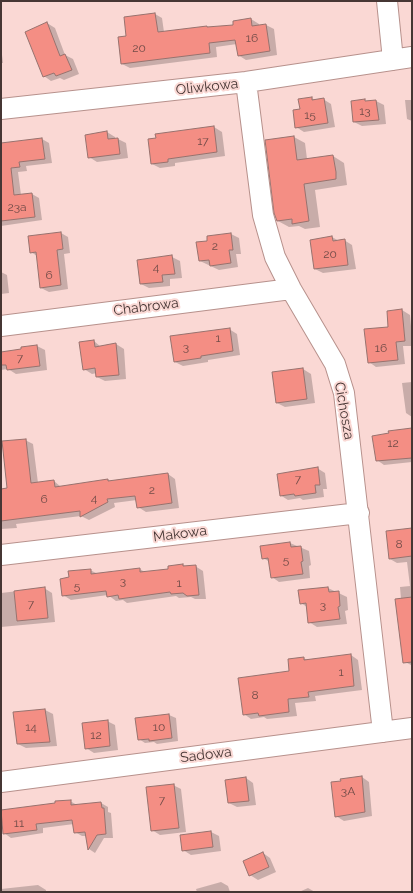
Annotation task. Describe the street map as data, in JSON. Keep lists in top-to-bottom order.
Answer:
{
  "streets": {
    "street": [
      "Oliwkowa",
      "Chabrowa",
      "Cichosza",
      "Makowa",
      "Sadowa"
    ]
  },
  "crossings": [
    ["Oliwkowa", "Cichosza"],
    ["Chabrowa", "Cichosza"],
    ["Cichosza", "Makowa"],
    ["Cichosza", "Sadowa"]
  ],
  "house_numbers": [
    "16",
    "20",
    "13",
    "15",
    "17",
    "23a",
    "2",
    "20",
    "4",
    "6",
    "1",
    "3",
    "16",
    "7",
    "12",
    "7",
    "2",
    "4",
    "6",
    "8",
    "5",
    "3",
    "1",
    "5",
    "7",
    "3",
    "1",
    "8",
    "14",
    "10",
    "12",
    "3A",
    "7",
    "11"
  ]
}
